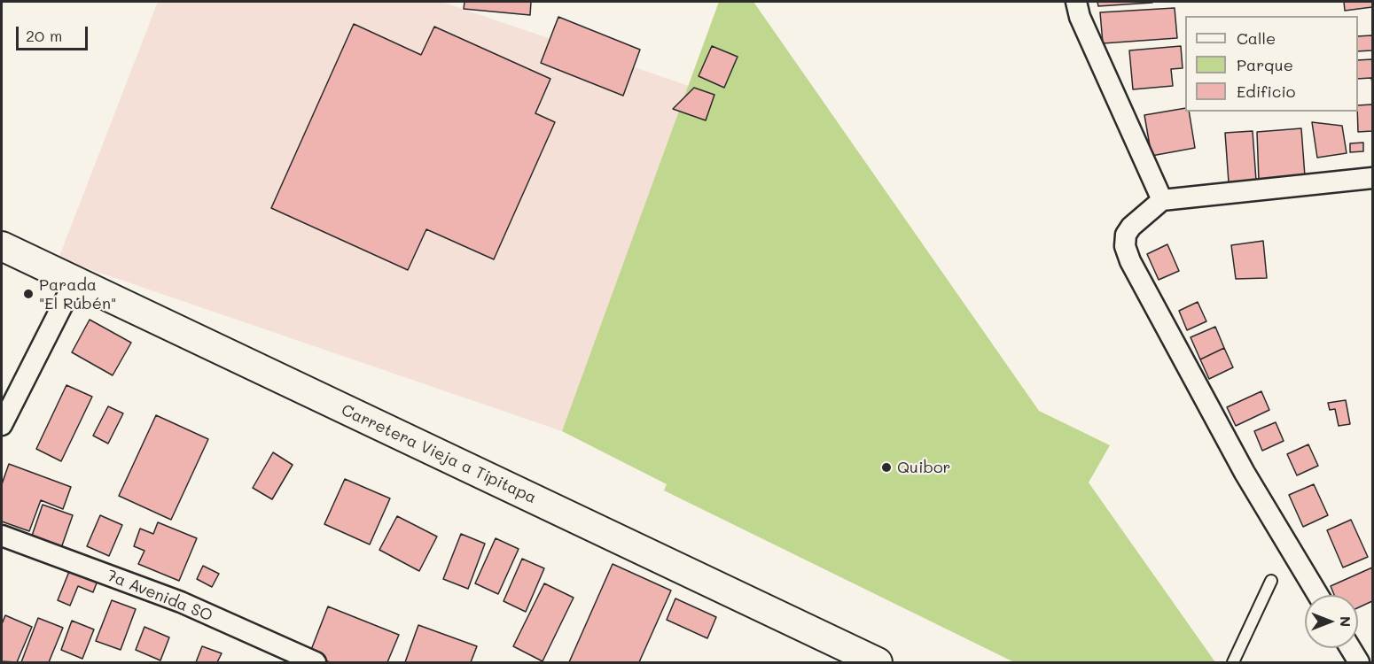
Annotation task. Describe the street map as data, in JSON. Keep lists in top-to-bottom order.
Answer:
{
  "streets": {
    "main road": ["Carretera Vieja a Tipitapa"],
    "street": ["7a Avenida SO"]
  },
  "places": ["Parada \"El Rubén\"", "Quibor"],
  "legend": ["Calle", "Parque", "Edificio"],
  "scale_bar": "20 m",
  "north": "right"
}
